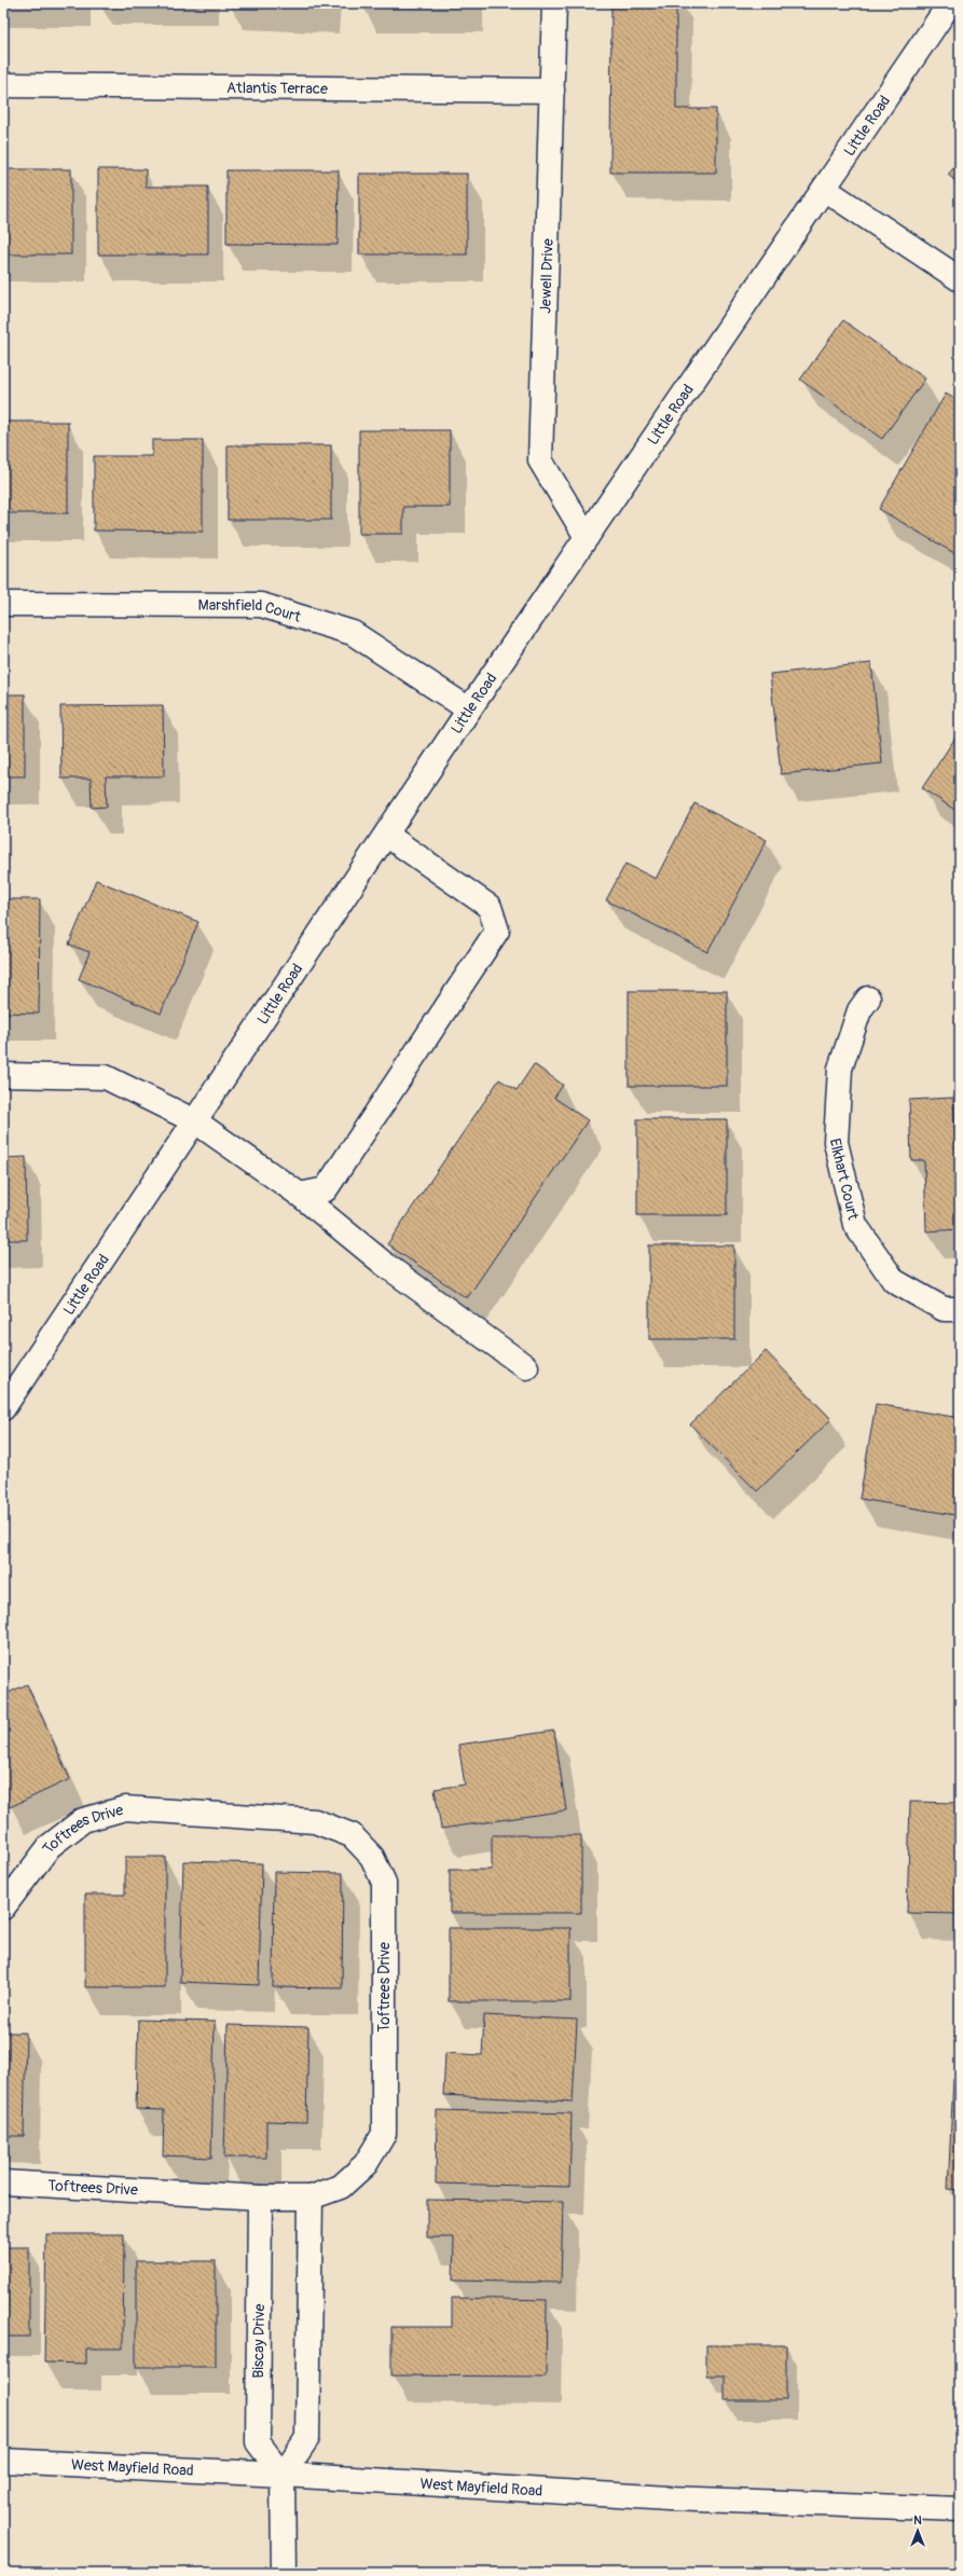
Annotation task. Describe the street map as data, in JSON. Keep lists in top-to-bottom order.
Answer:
{
  "streets": {
    "street": [
      "Atlantis Terrace",
      "Little Road",
      "Jewell Drive",
      "Marshfield Court",
      "Elkhart Court",
      "Toftrees Drive",
      "Biscay Drive",
      "West Mayfield Road"
    ]
  },
  "crossings": [
    ["Atlantis Terrace", "Jewell Drive"],
    ["Little Road", "Jewell Drive"],
    ["Little Road", "Marshfield Court"],
    ["Toftrees Drive", "Biscay Drive"],
    ["Biscay Drive", "West Mayfield Road"]
  ],
  "north": "top"
}
